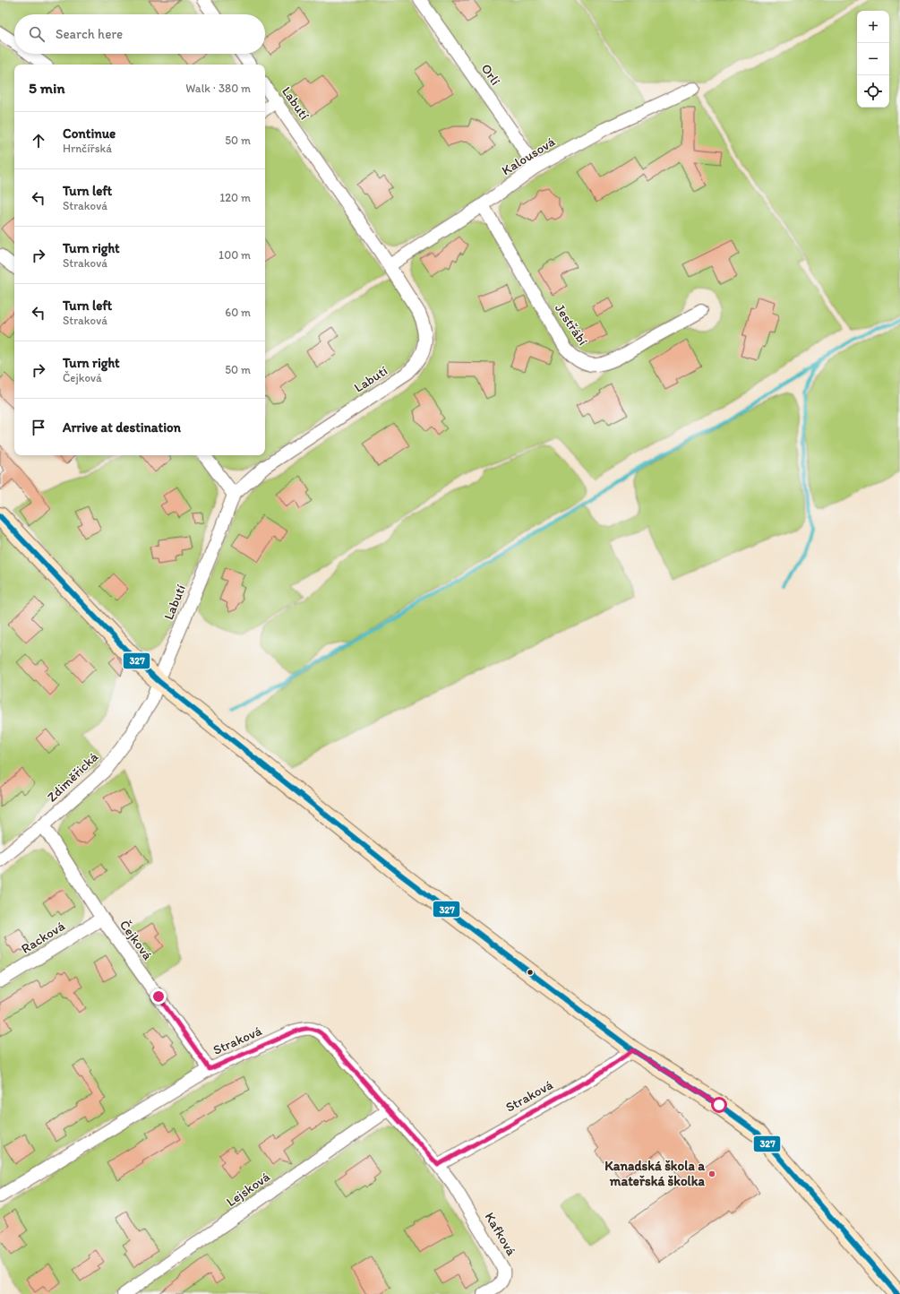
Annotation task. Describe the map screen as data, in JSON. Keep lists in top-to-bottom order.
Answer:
{
  "streets": {
    "street": [
      "Orlí",
      "Labutí",
      "Kalousová",
      "Jestřábí",
      "Zdiměřická",
      "Racková",
      "Čejková",
      "Straková",
      "Lejsková",
      "Kafková"
    ]
  },
  "crossings": [
    ["Orlí", "Kalousová"],
    ["Labutí", "Kalousová"],
    ["Labutí", "Zdiměřická"],
    ["Kalousová", "Jestřábí"],
    ["Zdiměřická", "Čejková"],
    ["Racková", "Čejková"],
    ["Čejková", "Straková"],
    ["Straková", "Lejsková"],
    ["Straková", "Kafková"]
  ],
  "places": ["Kanadská škola a mateřská školka"],
  "lines": ["transit line 327"],
  "page": {
    "map_buttons": ["+", "−"],
    "search": "Search here",
    "heading": ["5 min", "Walk · 380 m"],
    "list": [
      ["Continue", "Hrnčířská", "50 m"],
      ["Turn left", "Straková", "120 m"],
      ["Turn right", "Straková", "100 m"],
      ["Turn left", "Straková", "60 m"],
      ["Turn right", "Čejková", "50 m"],
      "Arrive at destination"
    ]
  }
}
